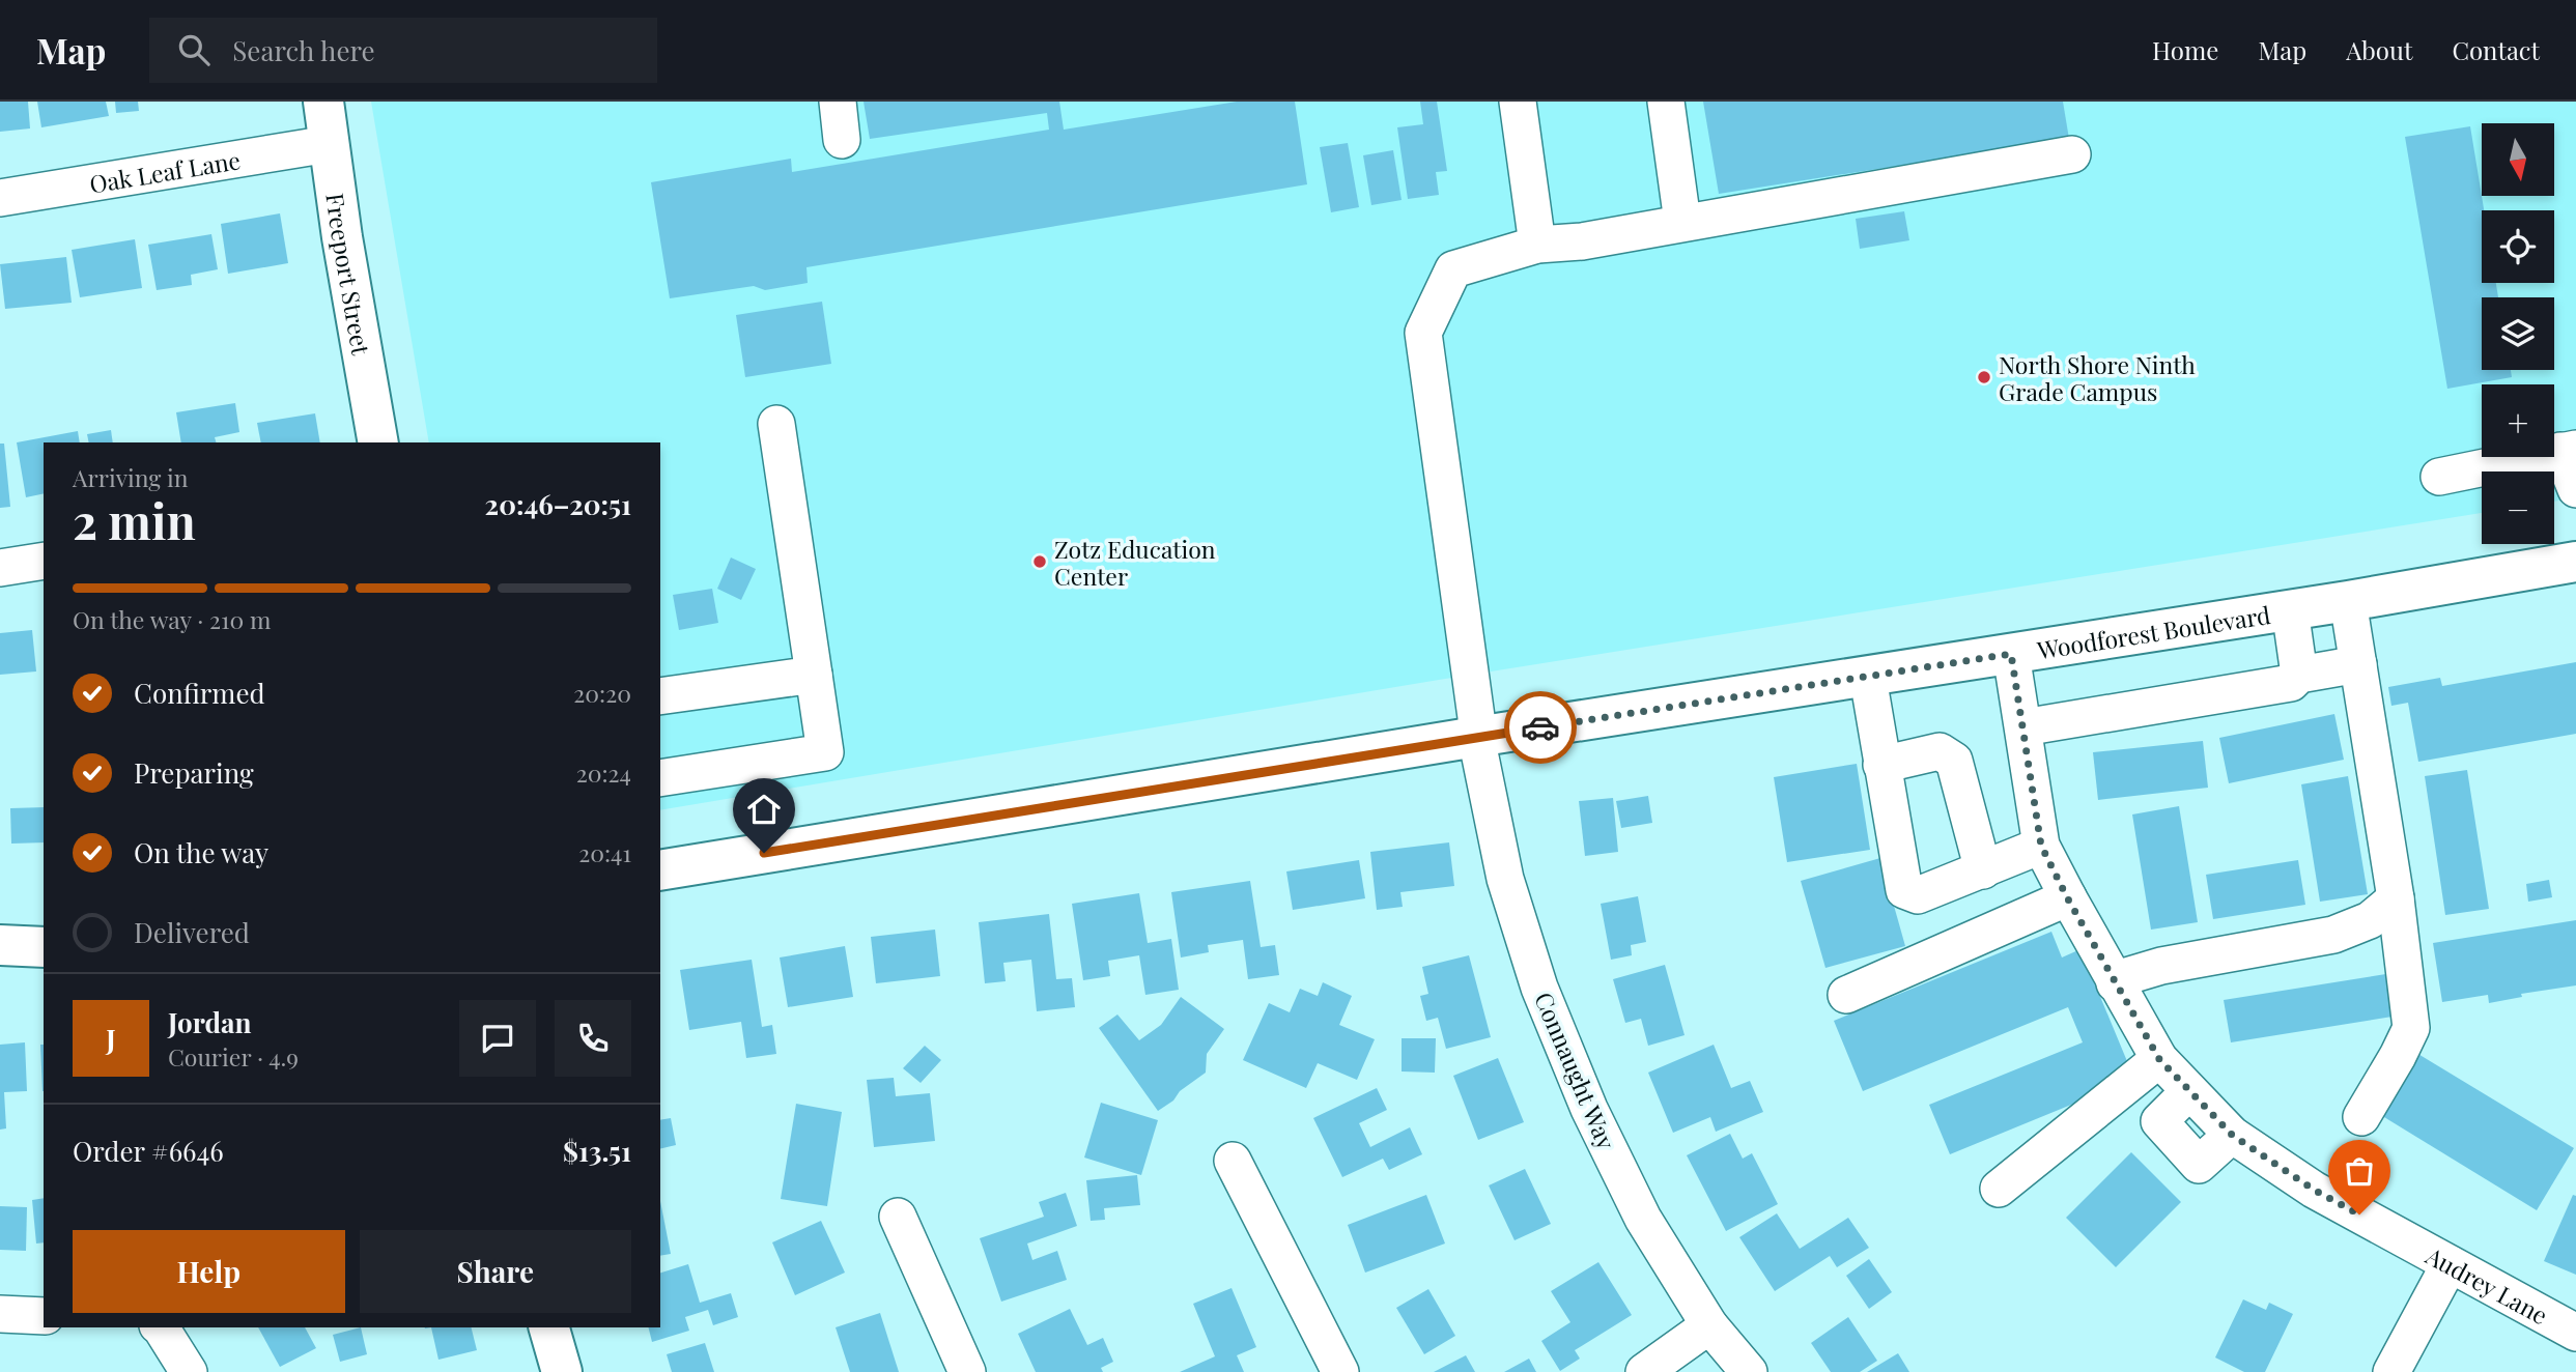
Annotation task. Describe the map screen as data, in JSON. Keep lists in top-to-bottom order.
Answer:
{
  "streets": {
    "main road": ["Freeport Street", "Woodforest Boulevard"],
    "street": ["Oak Leaf Lane", "Connaught Way", "Audrey Lane"]
  },
  "crossings": [
    ["Oak Leaf Lane", "Freeport Street"],
    ["Woodforest Boulevard", "Connaught Way"],
    ["Woodforest Boulevard", "Audrey Lane"]
  ],
  "places": ["North Shore Ninth Grade Campus", "Zotz Education Center"],
  "north": "bottom",
  "page": {
    "header": "Map",
    "search": "Search here",
    "nav": [
      "Home",
      "Map",
      "About",
      "Contact"
    ],
    "map_buttons": ["+", "−"],
    "heading": ["2 min", "Arriving in", "20:46–20:51"],
    "panel": [
      "Jordan",
      "Courier · 4.9",
      "Order #6646",
      "$13.51"
    ],
    "bar": "On the way · 210 m",
    "list": [
      ["Confirmed", "20:20"],
      ["Preparing", "20:24"],
      ["On the way", "20:41"],
      "Delivered"
    ],
    "round": "J",
    "buttons": ["Help", "Share"]
  }
}
